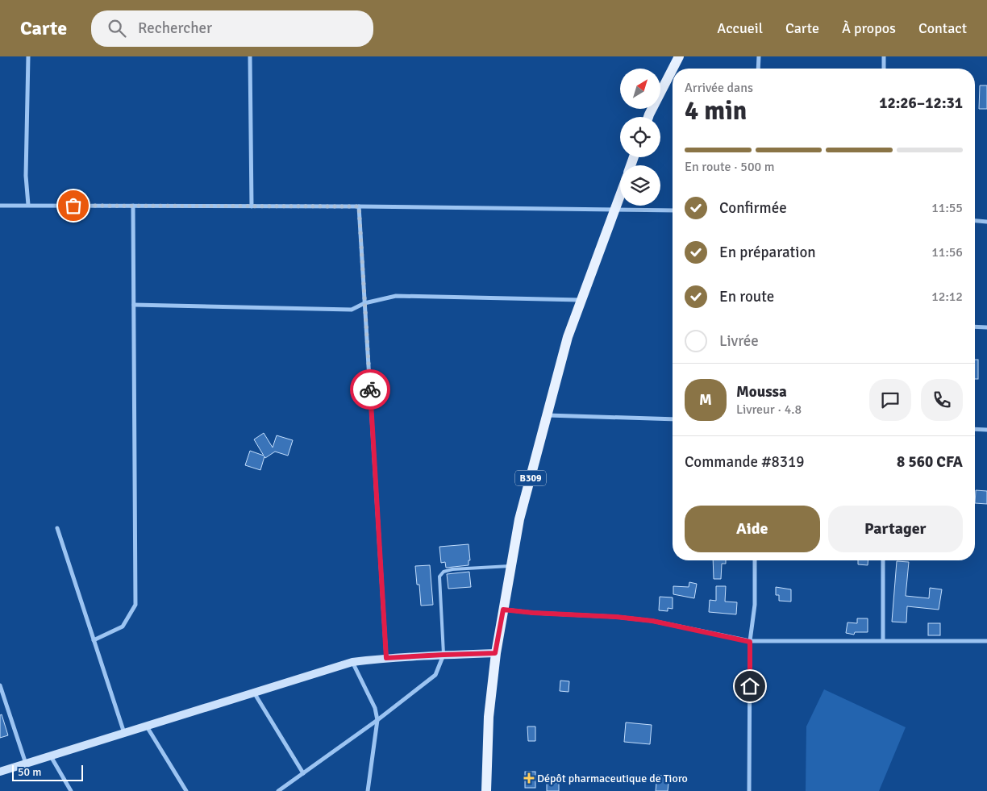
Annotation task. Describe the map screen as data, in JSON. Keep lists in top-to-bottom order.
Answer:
{
  "streets": {
    "main road": ["B309"]
  },
  "places": {
    "health": ["Dépôt pharmaceutique de Tioro"]
  },
  "scale_bar": "50 m",
  "north": "top right",
  "page": {
    "header": "Carte",
    "search": "Rechercher",
    "nav": [
      "Accueil",
      "Carte",
      "À propos",
      "Contact"
    ],
    "heading": ["4 min", "Arrivée dans", "12:26–12:31"],
    "panel": [
      "Moussa",
      "Livreur · 4.8",
      "Commande #8319",
      "8 560 CFA"
    ],
    "bar": "En route · 500 m",
    "list": [
      ["Confirmée", "11:55"],
      ["En préparation", "11:56"],
      ["En route", "12:12"],
      "Livrée"
    ],
    "round": "M",
    "buttons": ["Aide", "Partager"],
    "scale": "50 m"
  }
}
